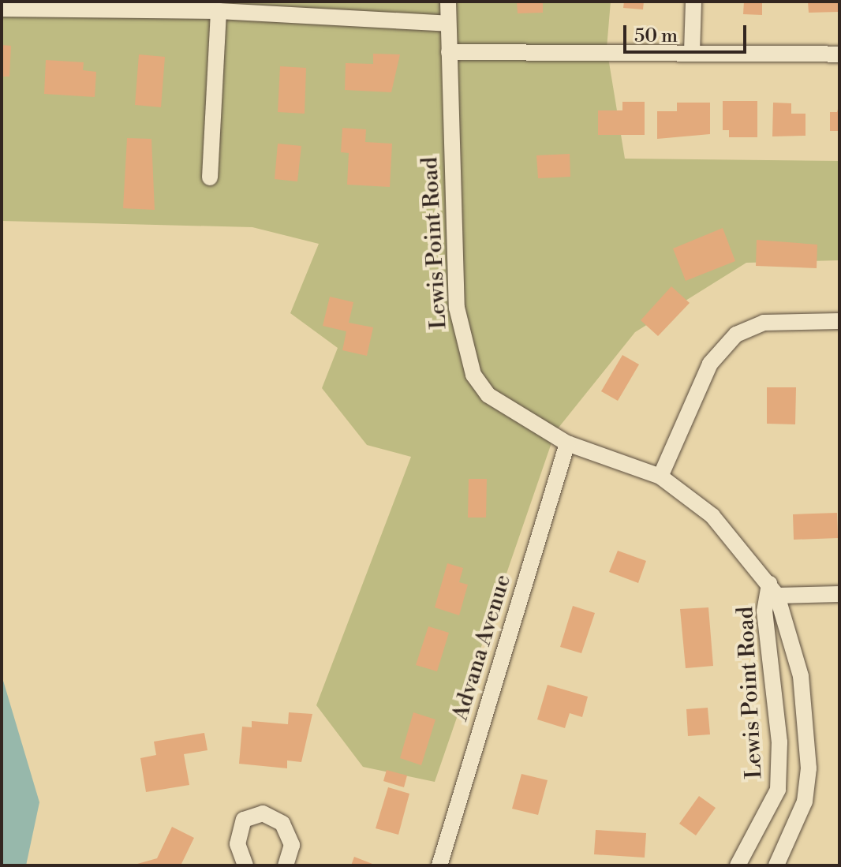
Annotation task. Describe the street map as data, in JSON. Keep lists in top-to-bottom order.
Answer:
{
  "streets": {
    "street": ["Lewis Point Road", "Advana Avenue"]
  },
  "crossings": [
    ["Lewis Point Road", "Advana Avenue"]
  ],
  "scale_bar": "50 m"
}
